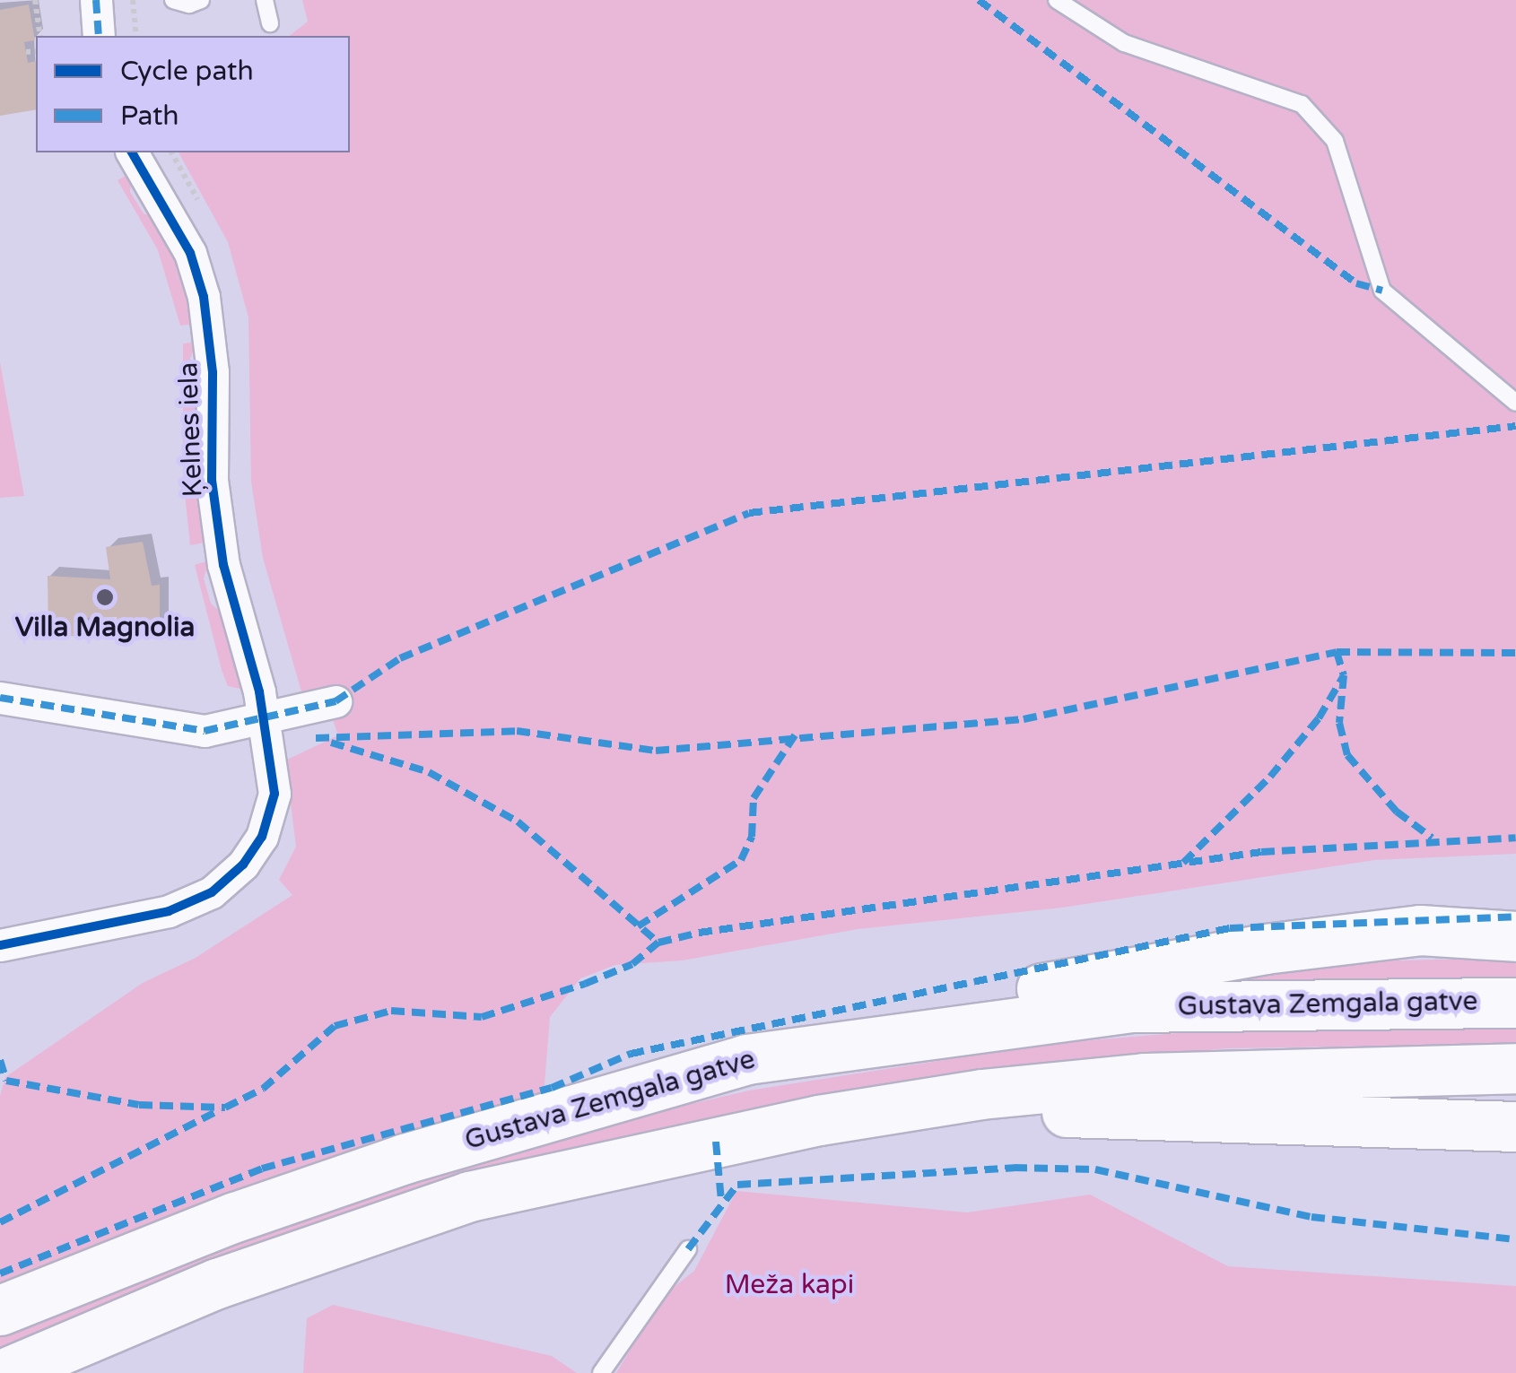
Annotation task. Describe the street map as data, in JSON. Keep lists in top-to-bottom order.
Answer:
{
  "streets": {
    "main road": ["Gustava Zemgala gatve"],
    "street": ["Ķelnes iela"]
  },
  "parks": ["Meža kapi"],
  "places": ["Villa Magnolia"],
  "legend": ["Cycle path", "Path"]
}
